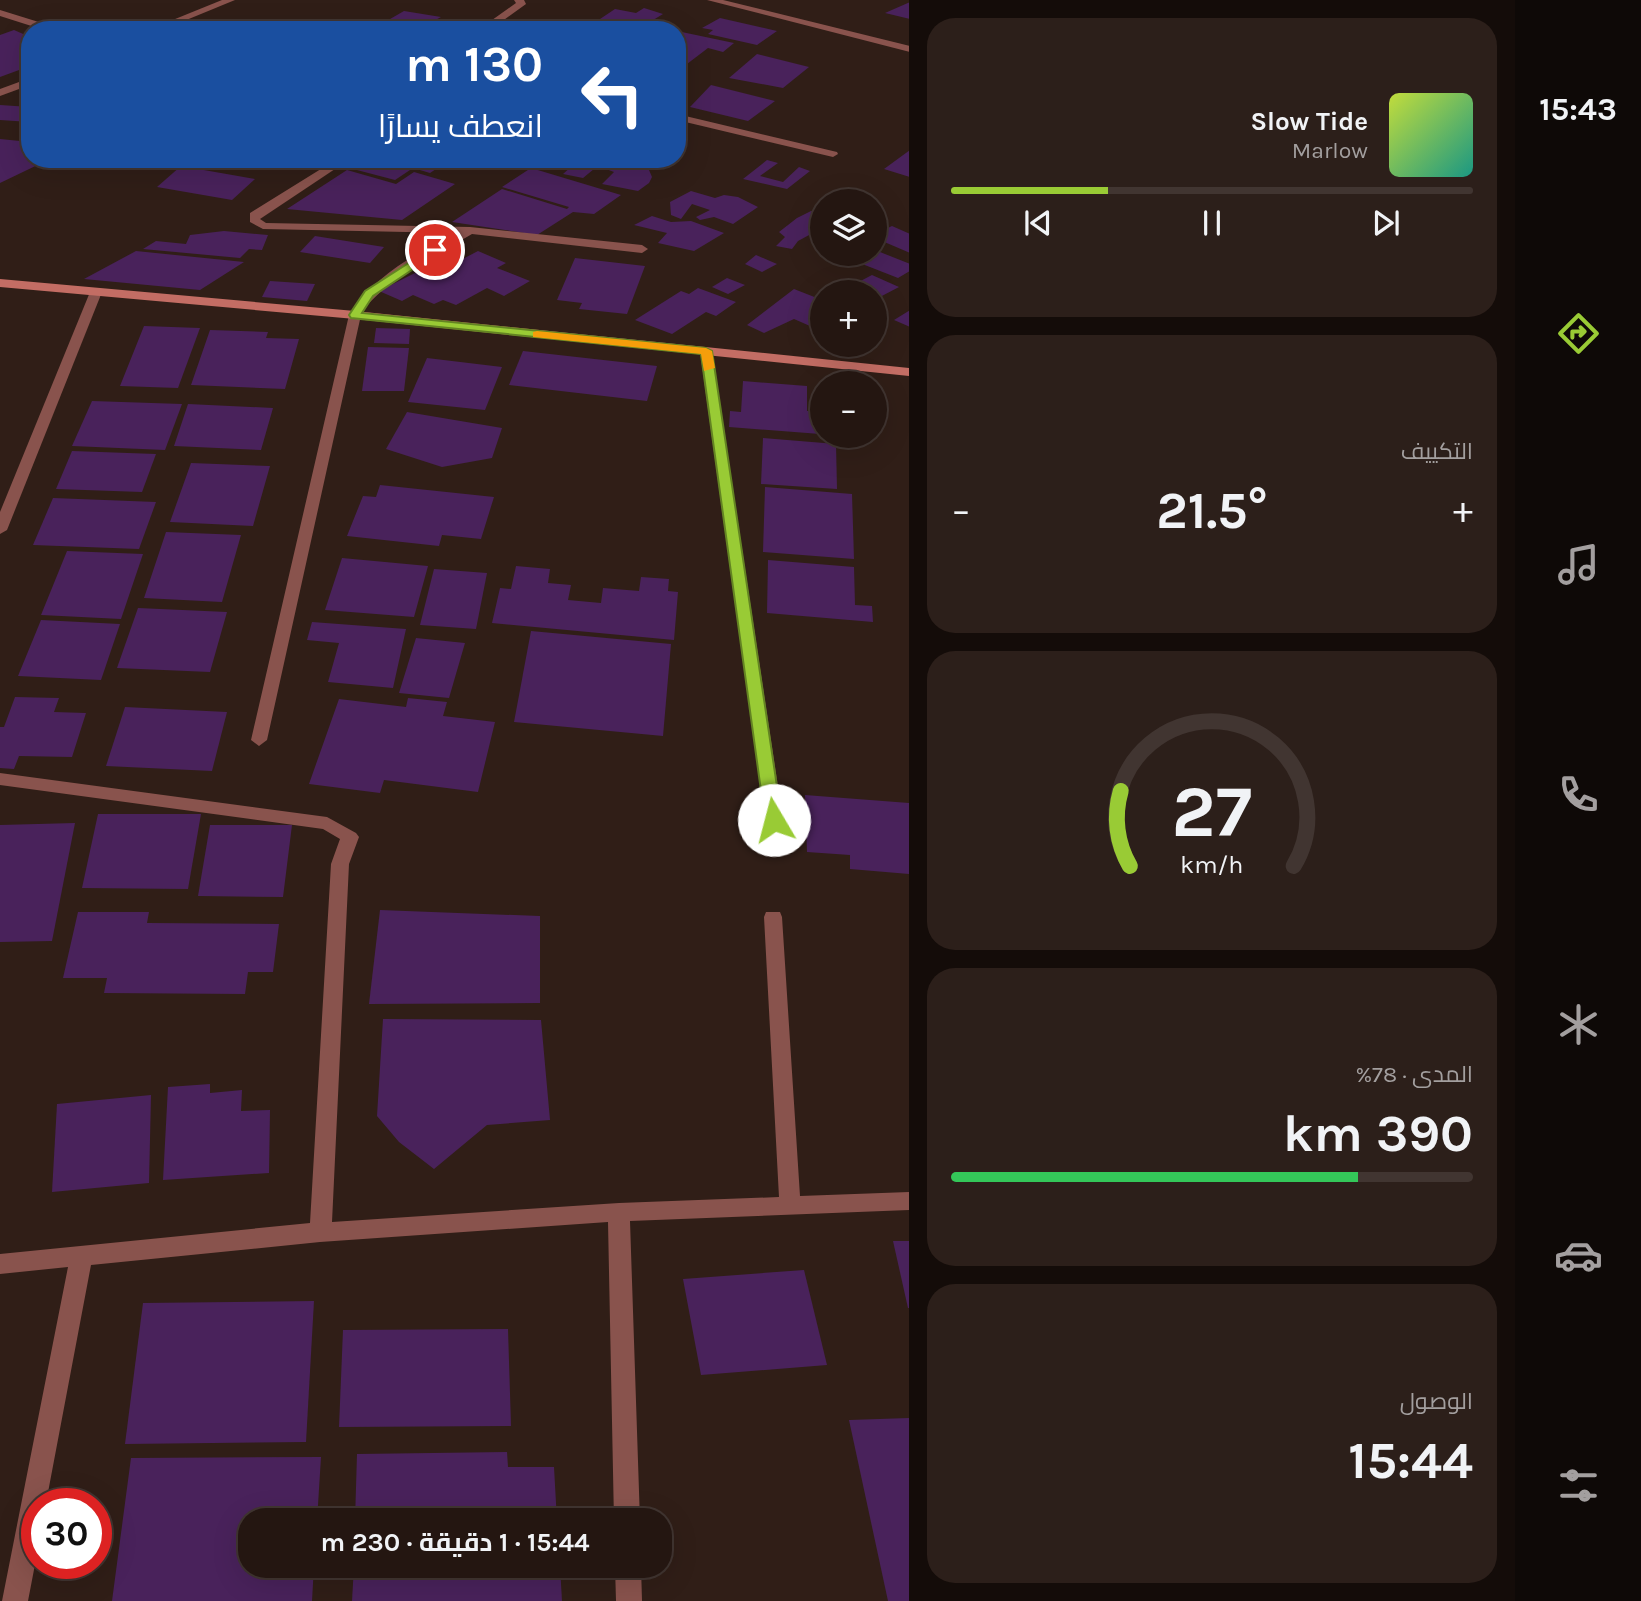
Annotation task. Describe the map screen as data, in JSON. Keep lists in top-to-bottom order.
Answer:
{
  "page": {
    "tabs": "15:43",
    "turn": ["130 m", "انعطف يسارًا"],
    "song": ["Slow Tide", "Marlow"],
    "map_buttons": ["+", "−"],
    "tile": [
      "التكييف",
      ["المدى · 78%", "390 km"],
      ["الوصول", "15:44"]
    ],
    "heat": ["−", "21.5°", "+"],
    "limit": "30",
    "trip": "15:44 · 1 دقيقة · 230 m",
    "gauge": ["27", "km/h"]
  }
}
